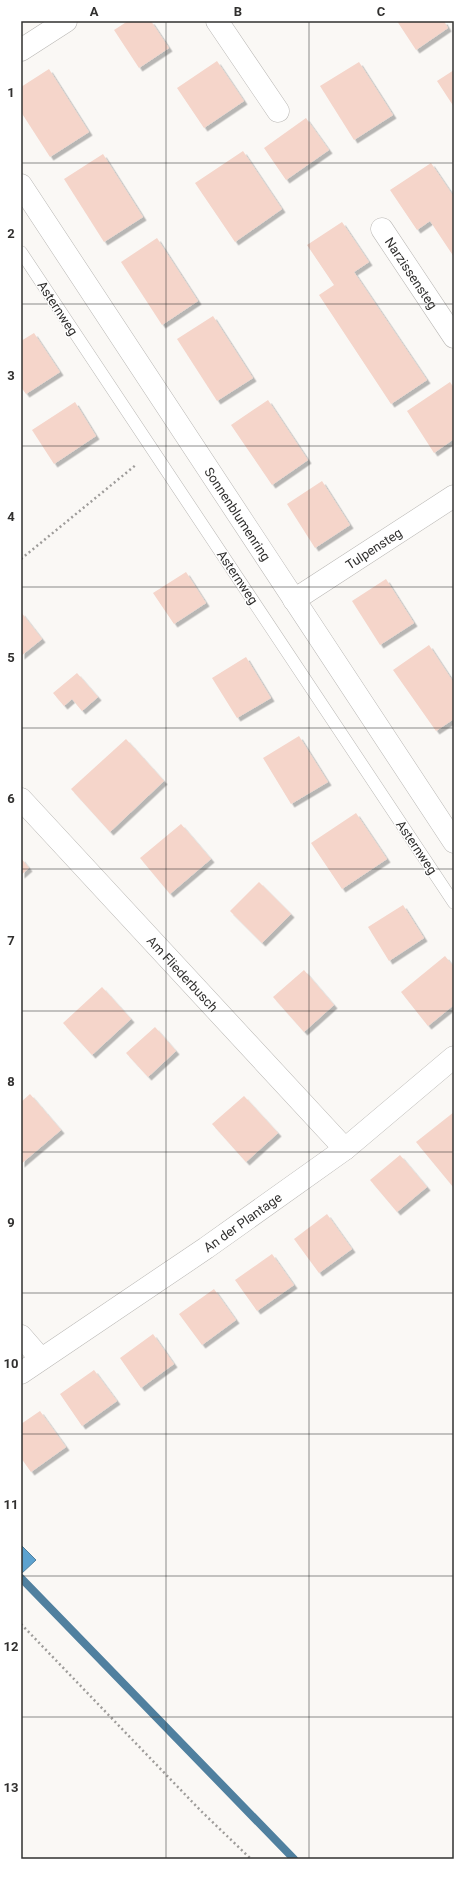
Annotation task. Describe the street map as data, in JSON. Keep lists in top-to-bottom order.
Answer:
{
  "streets": {
    "street": [
      "Narzissensteg",
      "Sonnenblumenring",
      "Tulpensteg",
      "Am Fliederbusch",
      "An der Plantage"
    ],
    "lane": ["Asternweg"]
  },
  "crossings": [
    ["Sonnenblumenring", "Tulpensteg"],
    ["Am Fliederbusch", "An der Plantage"]
  ],
  "grid": {
    "columns": ["A", "B", "C"],
    "rows": [
      "1",
      "2",
      "3",
      "4",
      "5",
      "6",
      "7",
      "8",
      "9",
      "10",
      "11",
      "12",
      "13"
    ]
  }
}
